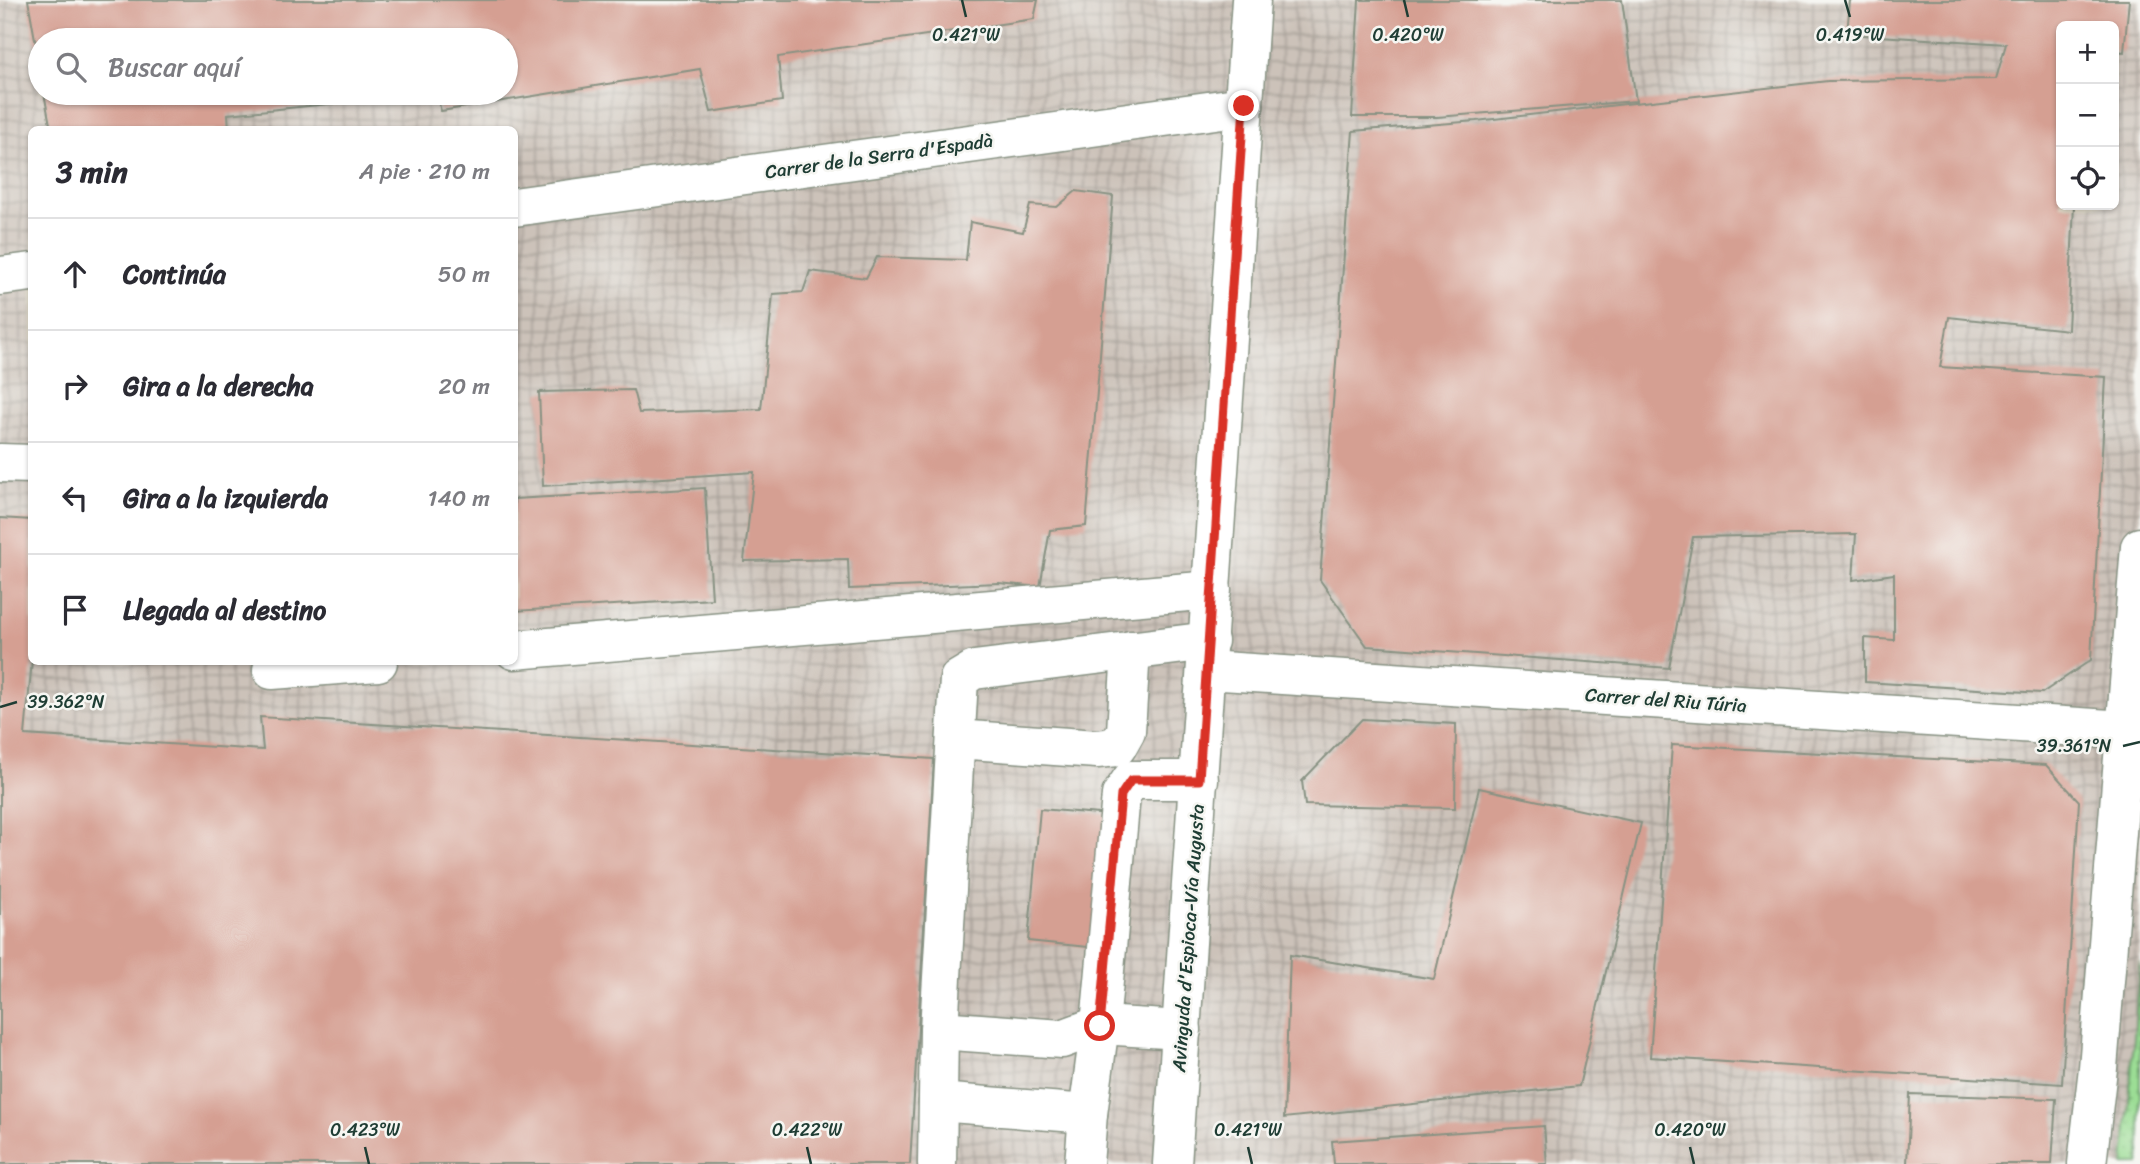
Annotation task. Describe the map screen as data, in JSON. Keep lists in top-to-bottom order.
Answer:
{
  "streets": {
    "street": ["Carrer de la Serra d'Espadà", "Carrer del Riu Túria", "Avinguda d'Espioca-Vía Augusta"]
  },
  "crossings": [
    ["Carrer de la Serra d'Espadà", "Avinguda d'Espioca-Vía Augusta"],
    ["Carrer del Riu Túria", "Avinguda d'Espioca-Vía Augusta"]
  ],
  "page": {
    "map_buttons": ["+", "−"],
    "search": "Buscar aquí",
    "heading": ["3 min", "A pie · 210 m"],
    "list": [
      ["Continúa", "50 m"],
      ["Gira a la derecha", "20 m"],
      ["Gira a la izquierda", "140 m"],
      "Llegada al destino"
    ]
  },
  "coordinates": [
    "0.421°W",
    "0.420°W",
    "0.419°W",
    "39.362°N",
    "39.361°N",
    "0.423°W",
    "0.422°W"
  ]
}
